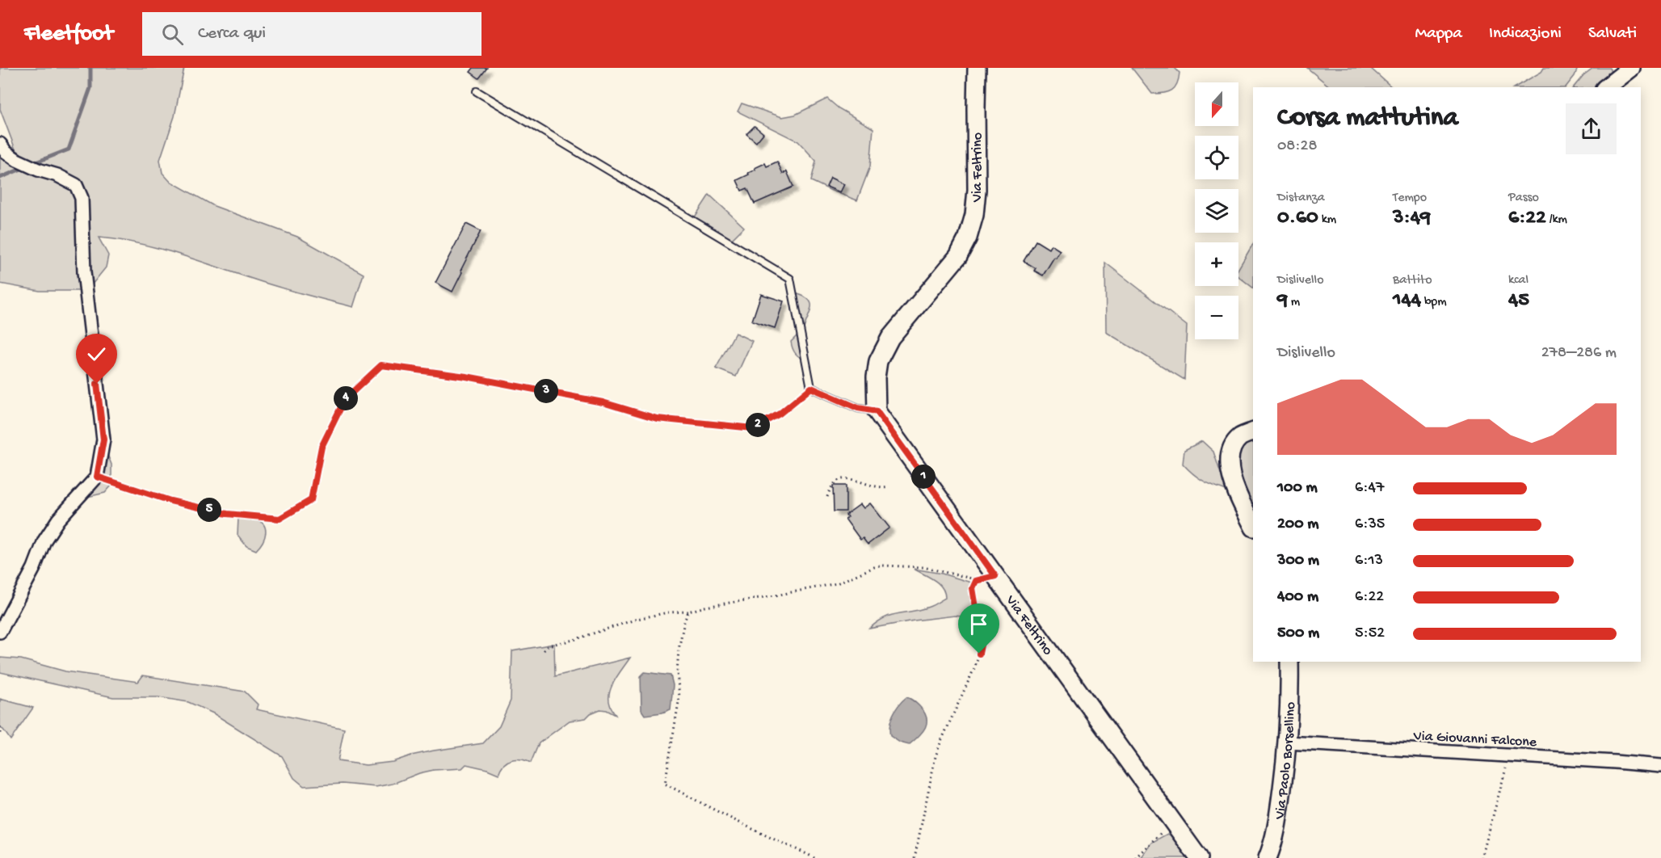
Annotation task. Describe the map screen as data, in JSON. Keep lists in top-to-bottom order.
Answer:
{
  "streets": {
    "street": ["Via Feltrino", "Via Giovanni Falcone", "Via Paolo Borsellino"]
  },
  "crossings": [
    ["Via Giovanni Falcone", "Via Paolo Borsellino"]
  ],
  "north": "bottom",
  "page": {
    "header": "Fleetfoot",
    "search": "Cerca qui",
    "nav": ["Mappa", "Indicazioni", "Salvati"],
    "map_buttons": ["+", "−"],
    "heading": ["Corsa mattutina", "08:28"],
    "stats": [
      ["Distanza", "0.60 km"],
      ["Tempo", "3:49"],
      ["Passo", "6:22 /km"],
      ["Dislivello", "9 m"],
      ["Battito", "144 bpm"],
      ["kcal", "45"]
    ],
    "chart": ["Dislivello", "278–286 m"],
    "pins": [
      "3",
      "4",
      "2",
      "1",
      "5"
    ],
    "list": [
      {
        "name": "100 m",
        "note": "6:47"
      },
      {
        "name": "200 m",
        "note": "6:35"
      },
      {
        "name": "300 m",
        "note": "6:13"
      },
      {
        "name": "400 m",
        "note": "6:22"
      },
      {
        "name": "500 m",
        "note": "5:52"
      }
    ]
  }
}
